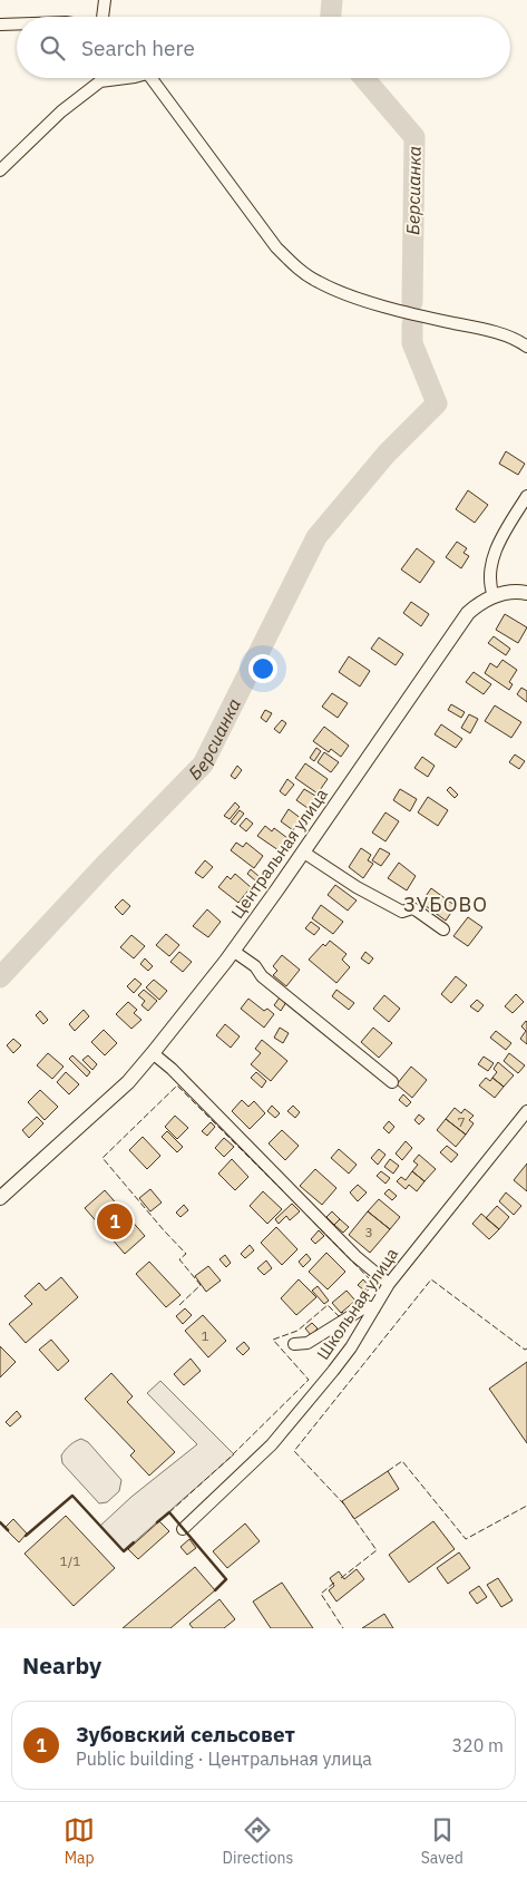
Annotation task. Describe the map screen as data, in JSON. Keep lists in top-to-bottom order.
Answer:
{
  "streets": {
    "street": ["Центральная улица", "Школьная улица"]
  },
  "districts": ["ЗУБОВО"],
  "water": ["Берсианка"],
  "house_numbers": [
    "7",
    "3",
    "1",
    "1/1"
  ],
  "page": {
    "search": "Search here",
    "pins": "1",
    "heading": "Nearby",
    "list": [
      {
        "mark": "1",
        "name": "Зубовский сельсовет",
        "note": "Public building · Центральная улица",
        "value": "320 m"
      }
    ],
    "nav": ["Map", "Directions", "Saved"]
  }
}
